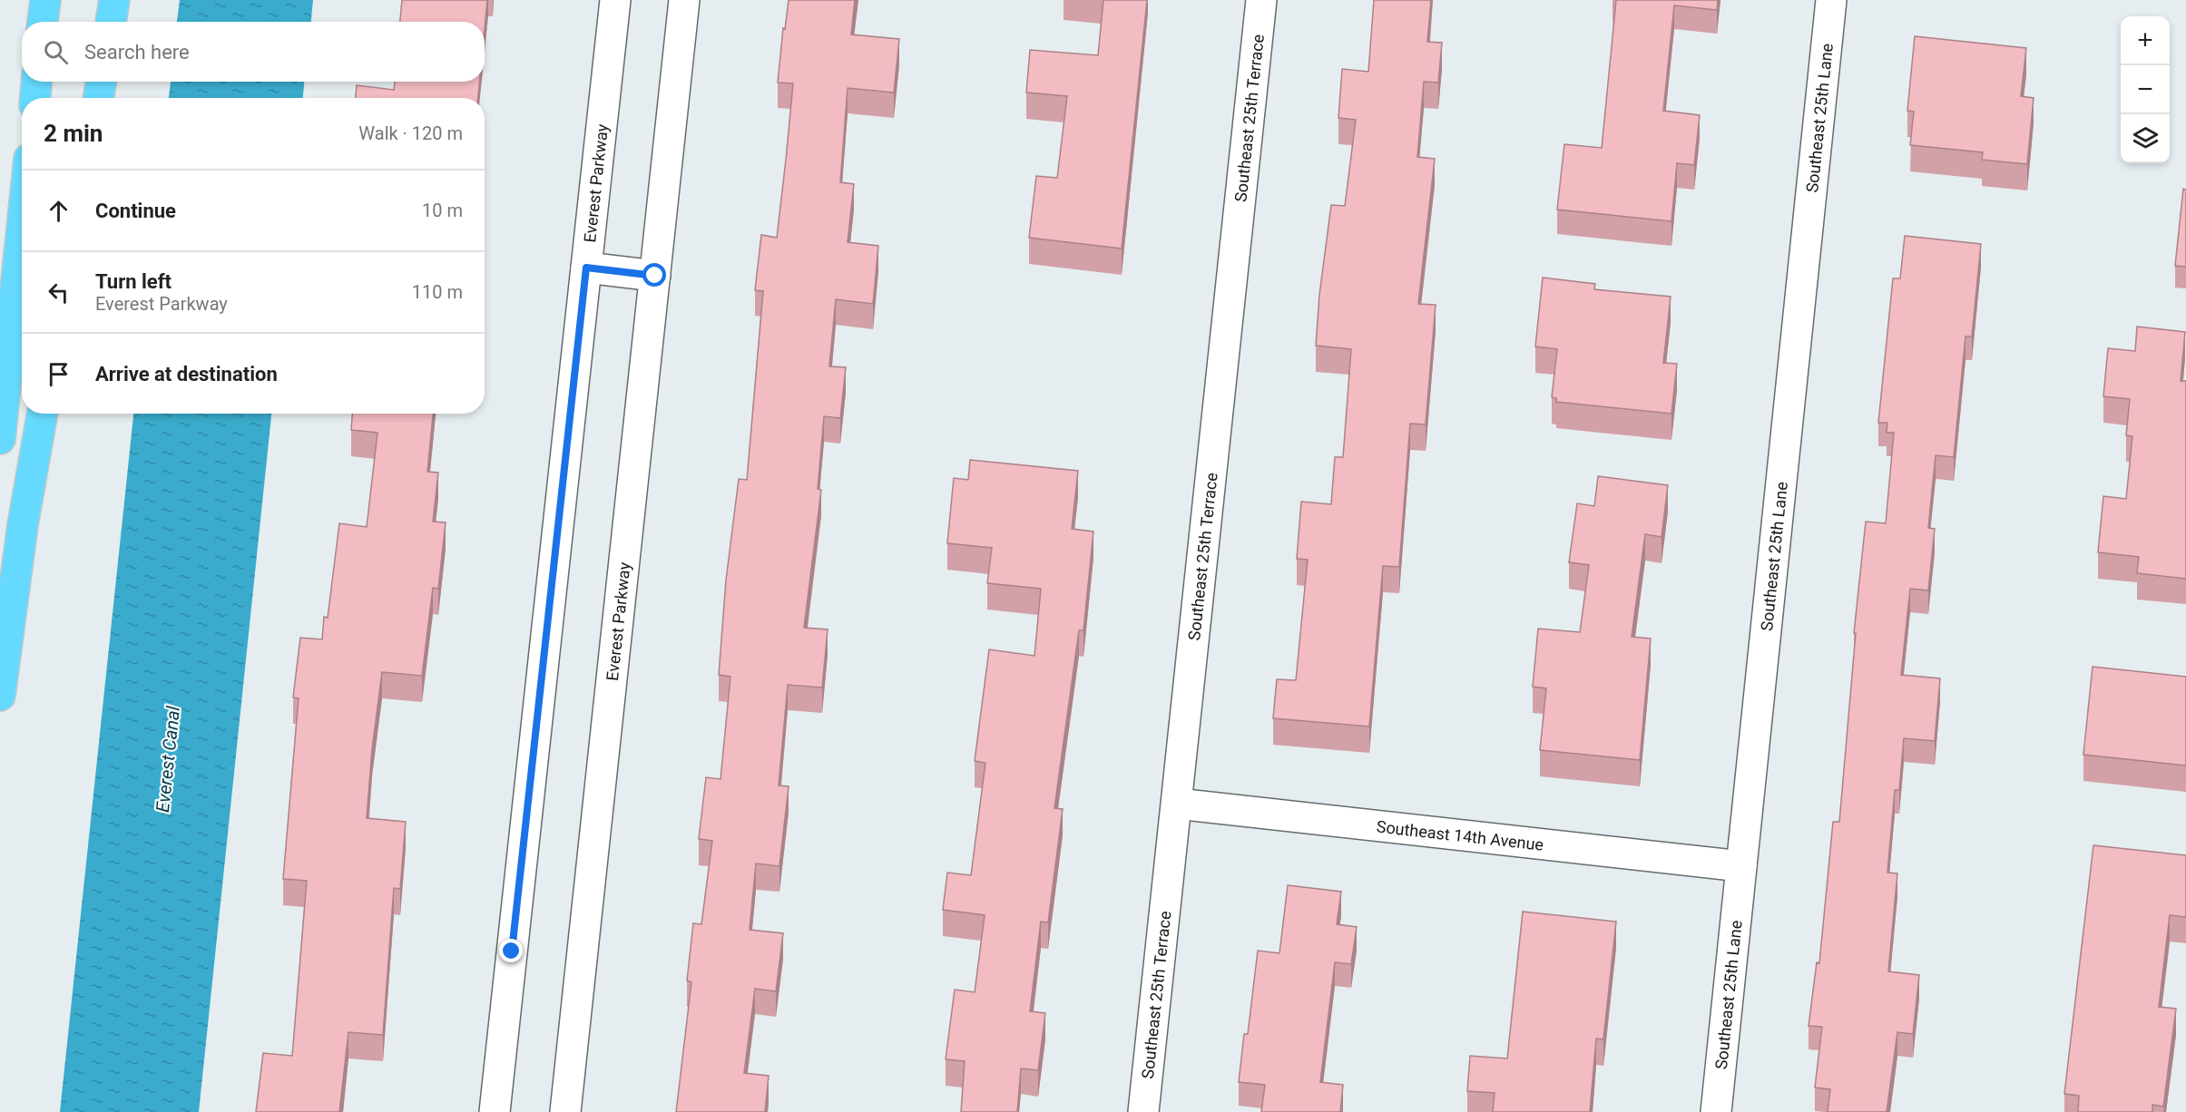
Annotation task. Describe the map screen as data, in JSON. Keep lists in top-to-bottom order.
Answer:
{
  "streets": {
    "street": [
      "Southeast 25th Terrace",
      "Southeast 25th Lane",
      "Everest Parkway",
      "Southeast 14th Avenue"
    ]
  },
  "crossings": [
    ["Southeast 25th Terrace", "Southeast 14th Avenue"],
    ["Southeast 25th Lane", "Southeast 14th Avenue"]
  ],
  "water": ["Everest Canal"],
  "page": {
    "map_buttons": ["+", "−"],
    "search": "Search here",
    "heading": ["2 min", "Walk · 120 m"],
    "list": [
      ["Continue", "10 m"],
      ["Turn left", "Everest Parkway", "110 m"],
      "Arrive at destination"
    ]
  }
}
